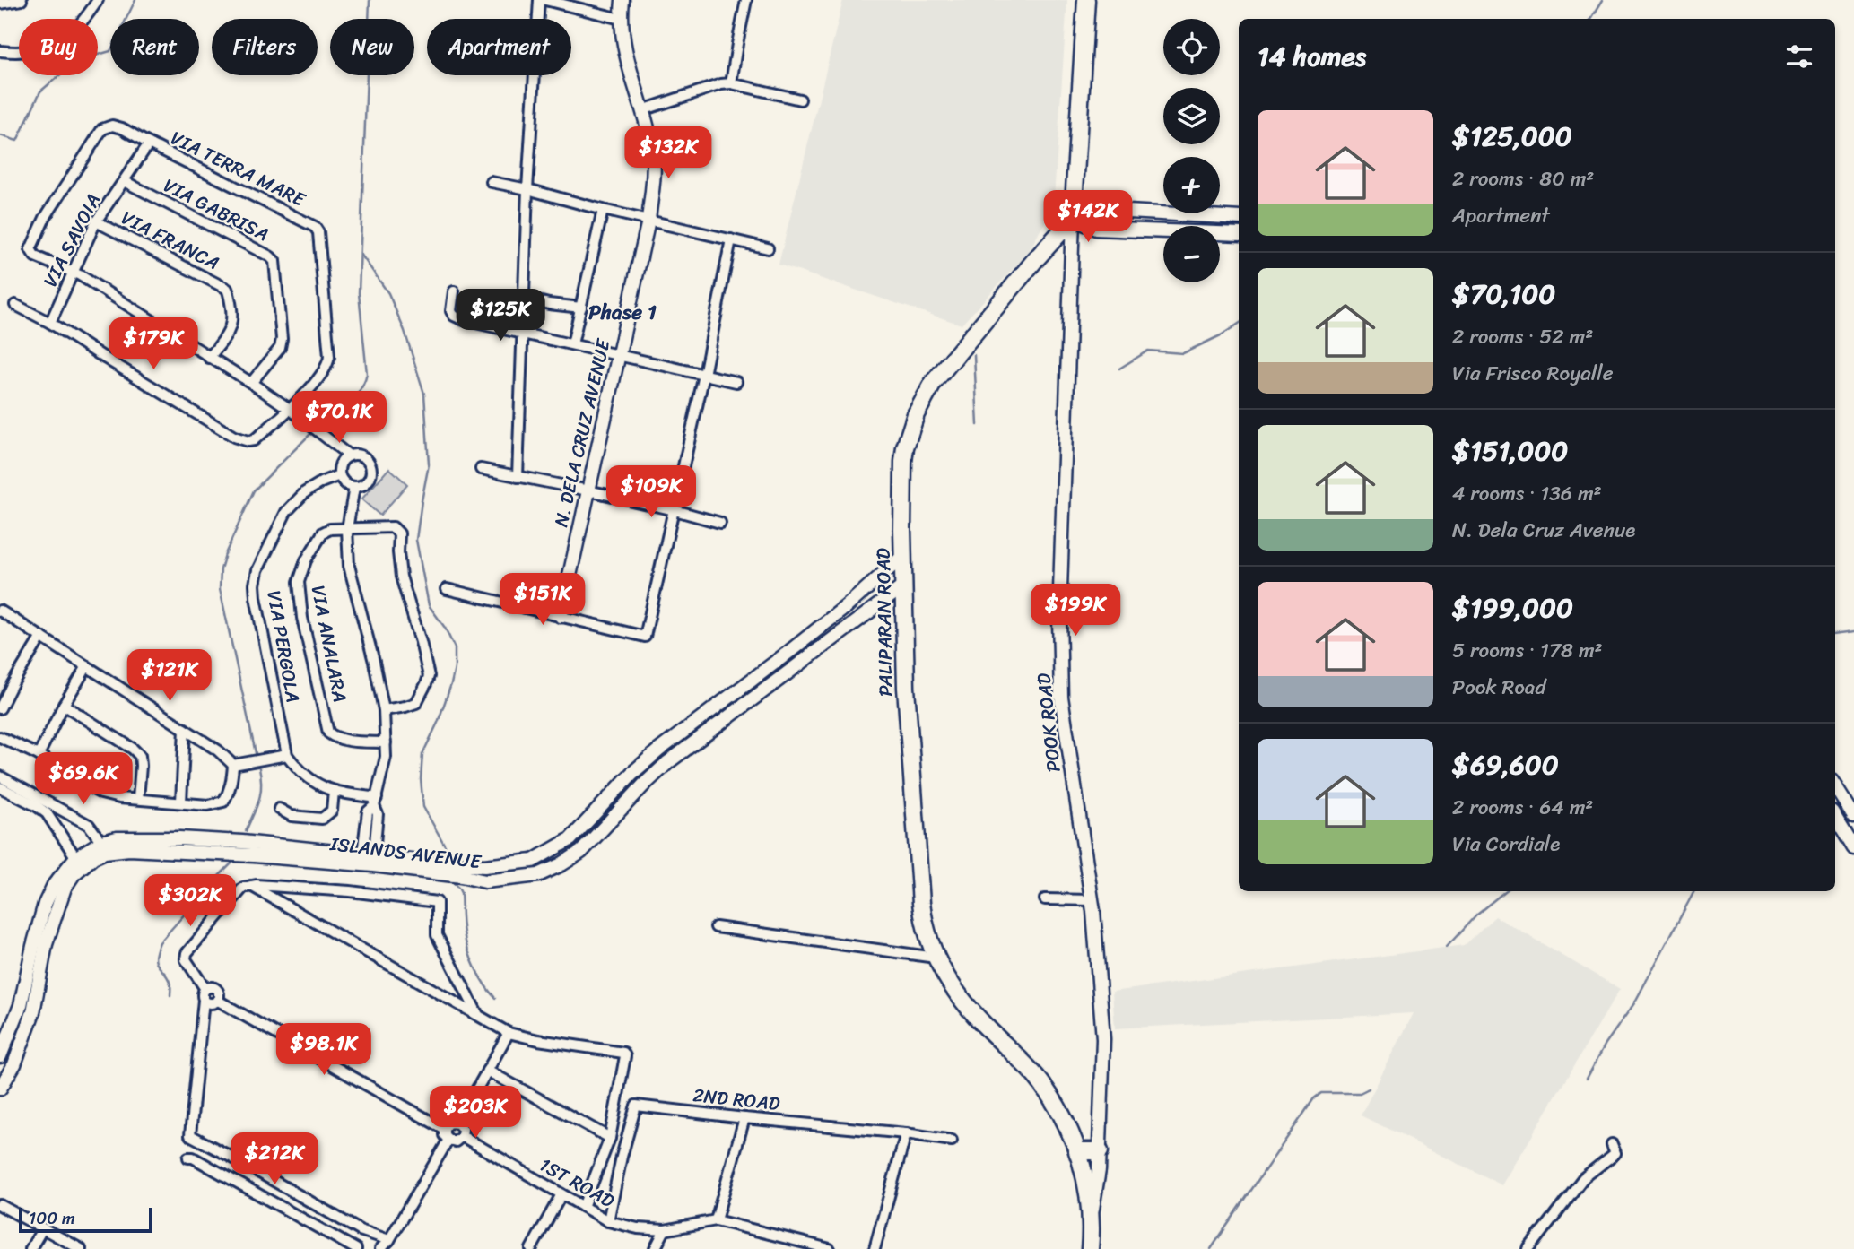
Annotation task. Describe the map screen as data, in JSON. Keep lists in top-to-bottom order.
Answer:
{
  "streets": {
    "main road": ["PALIPARAN ROAD"],
    "street": [
      "VIA TERRA MARE",
      "VIA GABRISA",
      "VIA SAVOIA",
      "VIA FRANCA",
      "N. DELA CRUZ AVENUE",
      "VIA ANALARA",
      "VIA PERGOLA",
      "POOK ROAD",
      "ISLANDS AVENUE",
      "2ND ROAD",
      "1ST ROAD"
    ]
  },
  "crossings": [
    ["VIA TERRA MARE", "VIA SAVOIA"],
    ["VIA GABRISA", "VIA SAVOIA"],
    ["VIA SAVOIA", "VIA FRANCA"],
    ["PALIPARAN ROAD", "POOK ROAD"],
    ["PALIPARAN ROAD", "ISLANDS AVENUE"],
    ["2ND ROAD", "1ST ROAD"]
  ],
  "districts": ["Phase 1"],
  "scale_bar": "100 m",
  "page": {
    "map_buttons": ["+", "−"],
    "chip": [
      "Buy",
      "Rent",
      "Filters",
      "New",
      "Apartment"
    ],
    "heading": "14 homes",
    "list": [
      {
        "name": "$125,000",
        "note": "2 rooms · 80 m² · Apartment"
      },
      {
        "name": "$70,100",
        "note": "2 rooms · 52 m² · Via Frisco Royalle"
      },
      {
        "name": "$151,000",
        "note": "4 rooms · 136 m² · N. Dela Cruz Avenue"
      },
      {
        "name": "$199,000",
        "note": "5 rooms · 178 m² · Pook Road"
      },
      {
        "name": "$69,600",
        "note": "2 rooms · 64 m² · Via Cordiale"
      }
    ],
    "price": [
      "$132K",
      "$142K",
      "$125K",
      "$179K",
      "$70.1K",
      "$109K",
      "$151K",
      "$199K",
      "$121K",
      "$69.6K",
      "$302K",
      "$98.1K",
      "$203K",
      "$212K"
    ],
    "scale": "100 m"
  }
}
